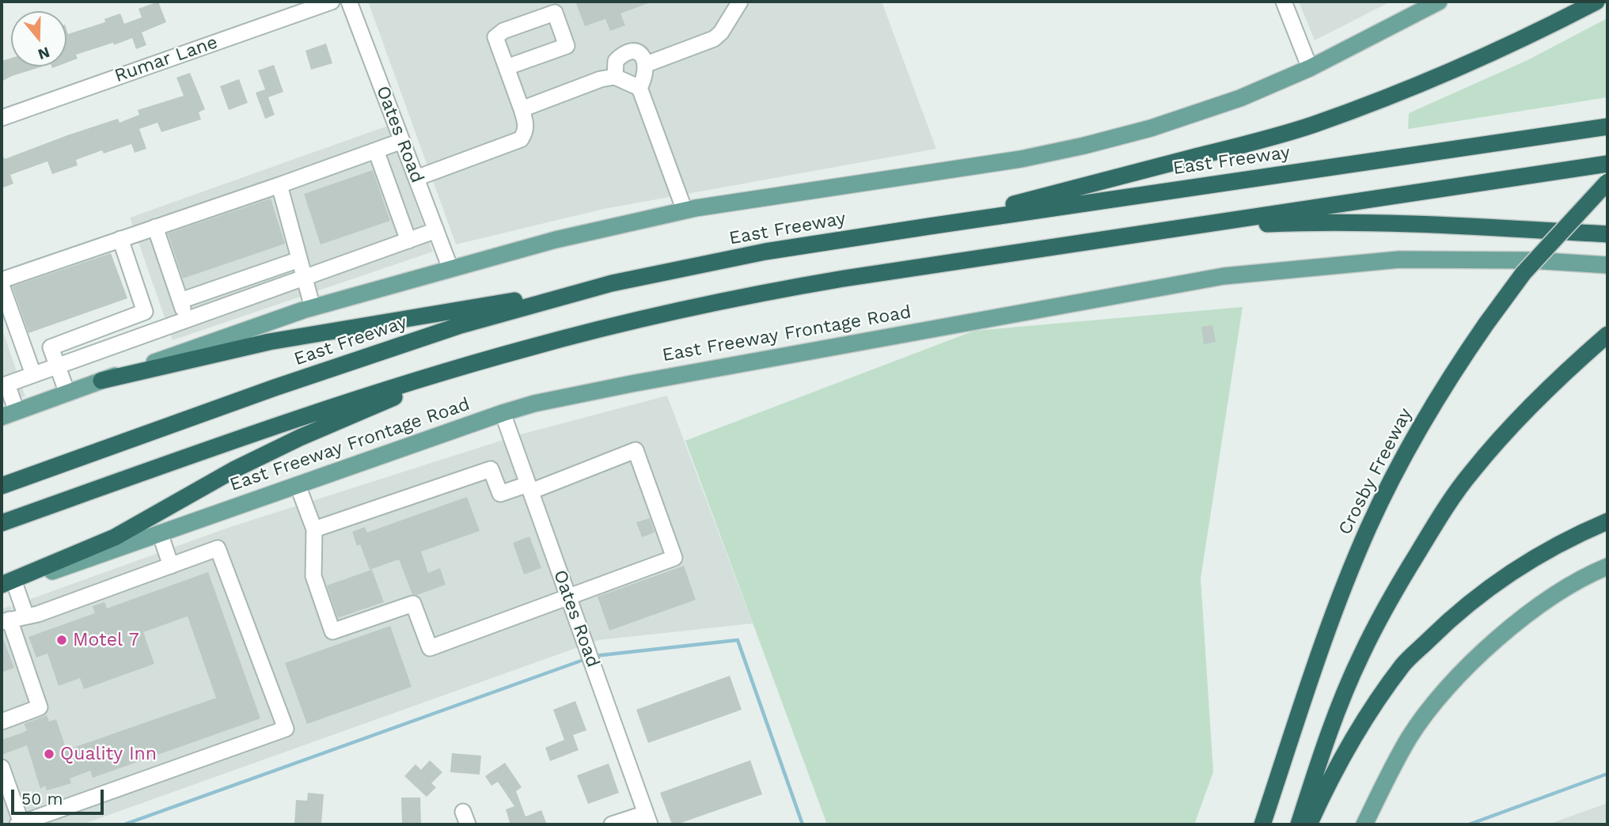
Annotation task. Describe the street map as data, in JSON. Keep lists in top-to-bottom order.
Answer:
{
  "streets": {
    "highway": ["East Freeway", "Crosby Freeway"],
    "main road": ["East Freeway Frontage Road"],
    "street": ["Rumar Lane", "Oates Road"]
  },
  "crossings": [
    ["Oates Road", "East Freeway Frontage Road"]
  ],
  "places": ["Motel 7", "Quality Inn"],
  "scale_bar": "50 m",
  "north": "bottom"
}
